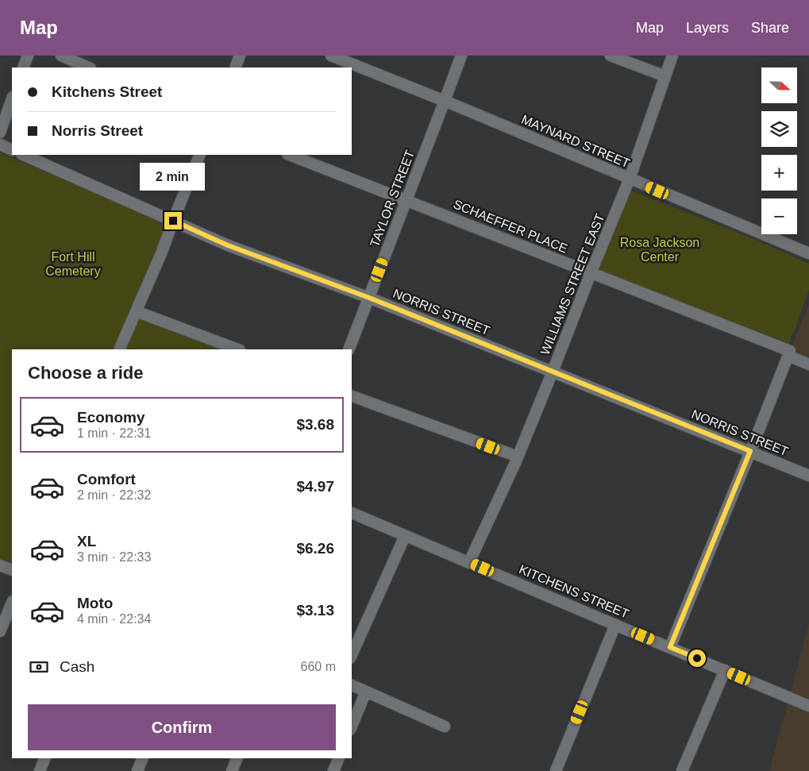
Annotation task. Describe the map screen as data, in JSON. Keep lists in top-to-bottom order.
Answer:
{
  "streets": {
    "street": [
      "MAYNARD STREET",
      "TAYLOR STREET",
      "SCHAEFFER PLACE",
      "WILLIAMS STREET EAST",
      "NORRIS STREET",
      "KITCHENS STREET"
    ]
  },
  "crossings": [
    ["MAYNARD STREET", "TAYLOR STREET"],
    ["MAYNARD STREET", "WILLIAMS STREET EAST"],
    ["TAYLOR STREET", "SCHAEFFER PLACE"],
    ["TAYLOR STREET", "NORRIS STREET"],
    ["SCHAEFFER PLACE", "WILLIAMS STREET EAST"],
    ["WILLIAMS STREET EAST", "NORRIS STREET"],
    ["WILLIAMS STREET EAST", "KITCHENS STREET"]
  ],
  "parks": ["Rosa Jackson Center", "Fort Hill Cemetery"],
  "north": "right",
  "page": {
    "header": "Map",
    "nav": ["Map", "Layers", "Share"],
    "map_buttons": ["+", "−"],
    "banner": ["Kitchens Street", "Norris Street"],
    "bubble": "2 min",
    "heading": "Choose a ride",
    "list": [
      {
        "name": "Economy",
        "note": "1 min · 22:31",
        "value": "$3.68"
      },
      {
        "name": "Comfort",
        "note": "2 min · 22:32",
        "value": "$4.97"
      },
      {
        "name": "XL",
        "note": "3 min · 22:33",
        "value": "$6.26"
      },
      {
        "name": "Moto",
        "note": "4 min · 22:34",
        "value": "$3.13"
      }
    ],
    "pay": ["Cash", "660 m"],
    "buttons": "Confirm"
  }
}
